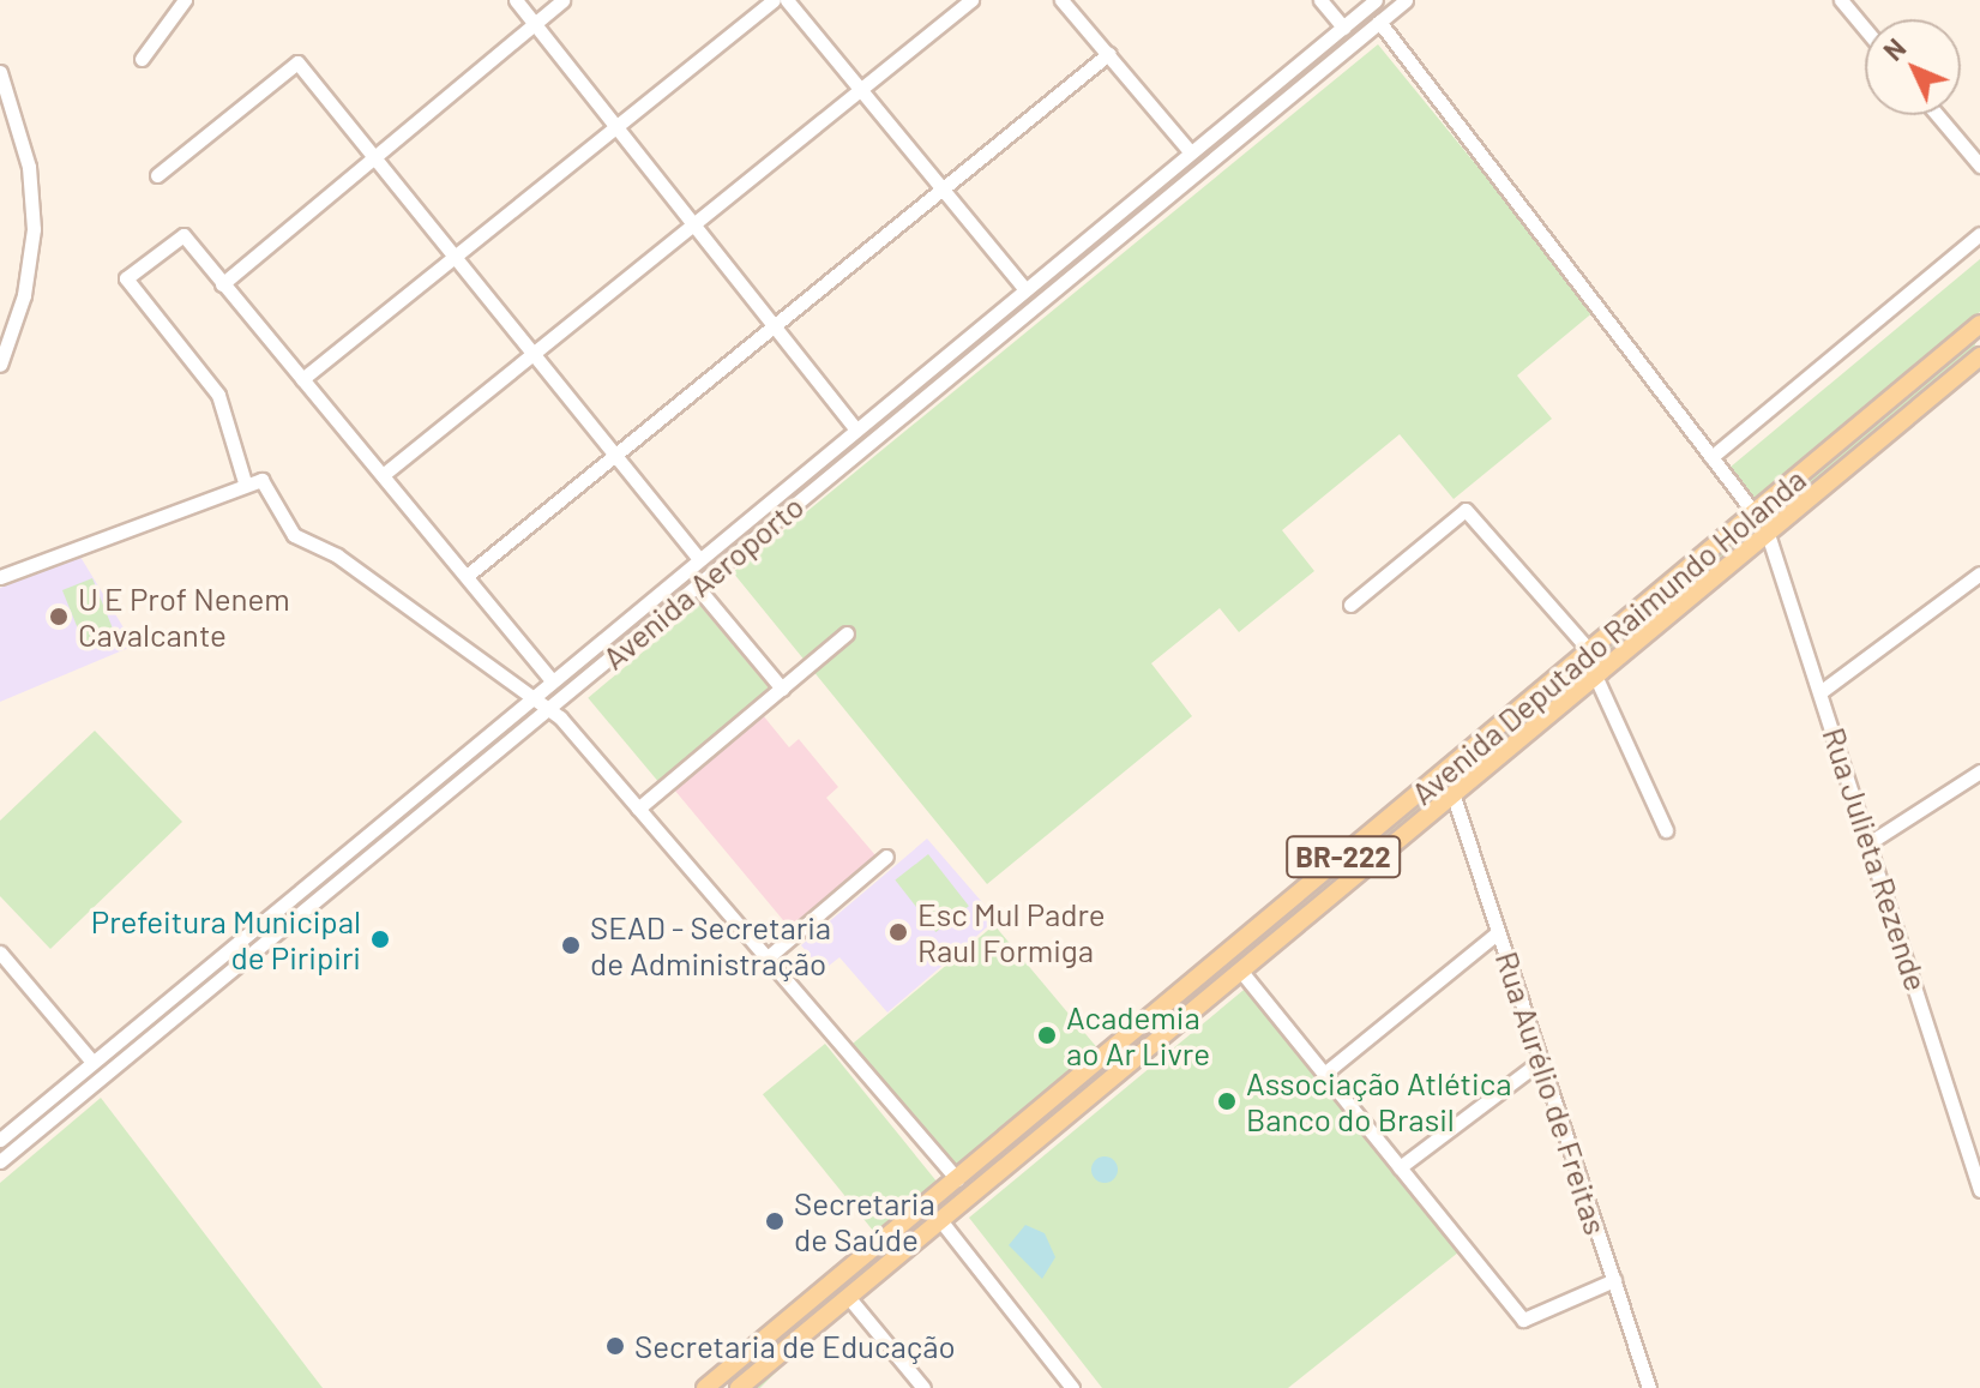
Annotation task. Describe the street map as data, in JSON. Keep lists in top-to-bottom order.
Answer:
{
  "streets": {
    "main road": ["Avenida Deputado Raimundo Holanda", "BR-222"],
    "street": ["Avenida Aeroporto", "Rua Julieta Rezende", "Rua Aurélio de Freitas"]
  },
  "crossings": [
    ["Avenida Deputado Raimundo Holanda", "Rua Julieta Rezende"],
    ["Avenida Deputado Raimundo Holanda", "Rua Aurélio de Freitas"]
  ],
  "places": [
    "U E Prof Nenem Cavalcante",
    "Esc Mul Padre Raul Formiga",
    "Prefeitura Municipal de Piripiri",
    "SEAD - Secretaria de Administração",
    "Academia ao Ar Livre",
    "Associação Atlética Banco do Brasil",
    "Secretaria de Saúde",
    "Secretaria de Educação"
  ],
  "north": "top left"
}
